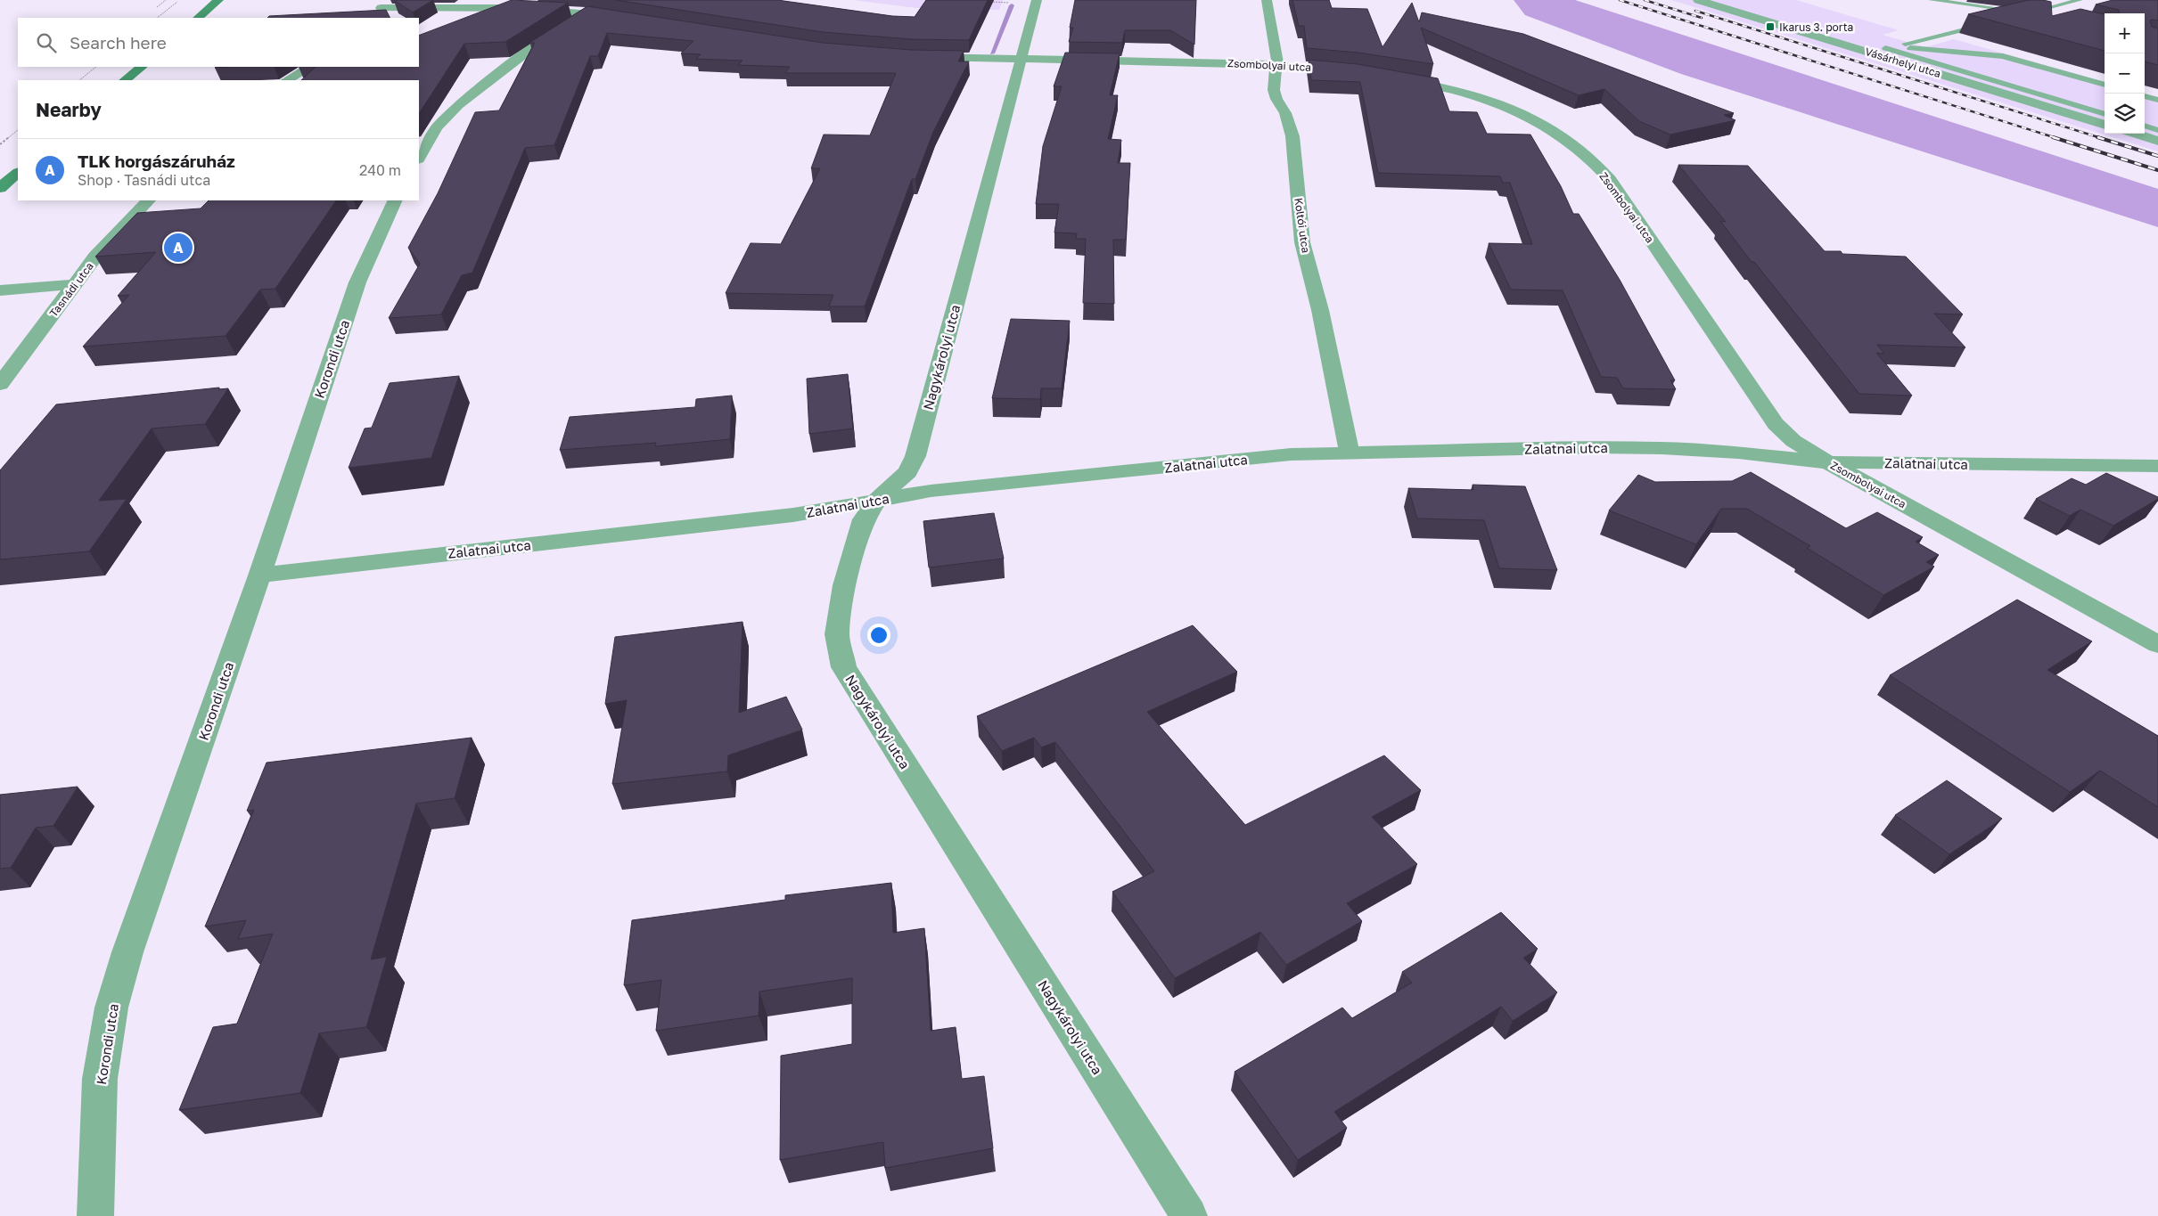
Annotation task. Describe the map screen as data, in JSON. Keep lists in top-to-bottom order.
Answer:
{
  "streets": {
    "street": [
      "Vásárhelyi utca",
      "Zsombolyai utca",
      "Koltói utca",
      "Tasnádi utca",
      "Nagykárolyi utca",
      "Korondi utca",
      "Zalatnai utca"
    ]
  },
  "crossings": [
    ["Zsombolyai utca", "Koltói utca"],
    ["Zsombolyai utca", "Nagykárolyi utca"],
    ["Zsombolyai utca", "Zalatnai utca"],
    ["Koltói utca", "Zalatnai utca"],
    ["Nagykárolyi utca", "Zalatnai utca"],
    ["Korondi utca", "Zalatnai utca"]
  ],
  "places": {
    "transit": ["Ikarus 3. porta"]
  },
  "page": {
    "map_buttons": ["+", "−"],
    "search": "Search here",
    "heading": "Nearby",
    "list": [
      {
        "mark": "A",
        "name": "TLK horgászáruház",
        "note": "Shop · Tasnádi utca",
        "value": "240 m"
      }
    ],
    "pins": "A"
  }
}
